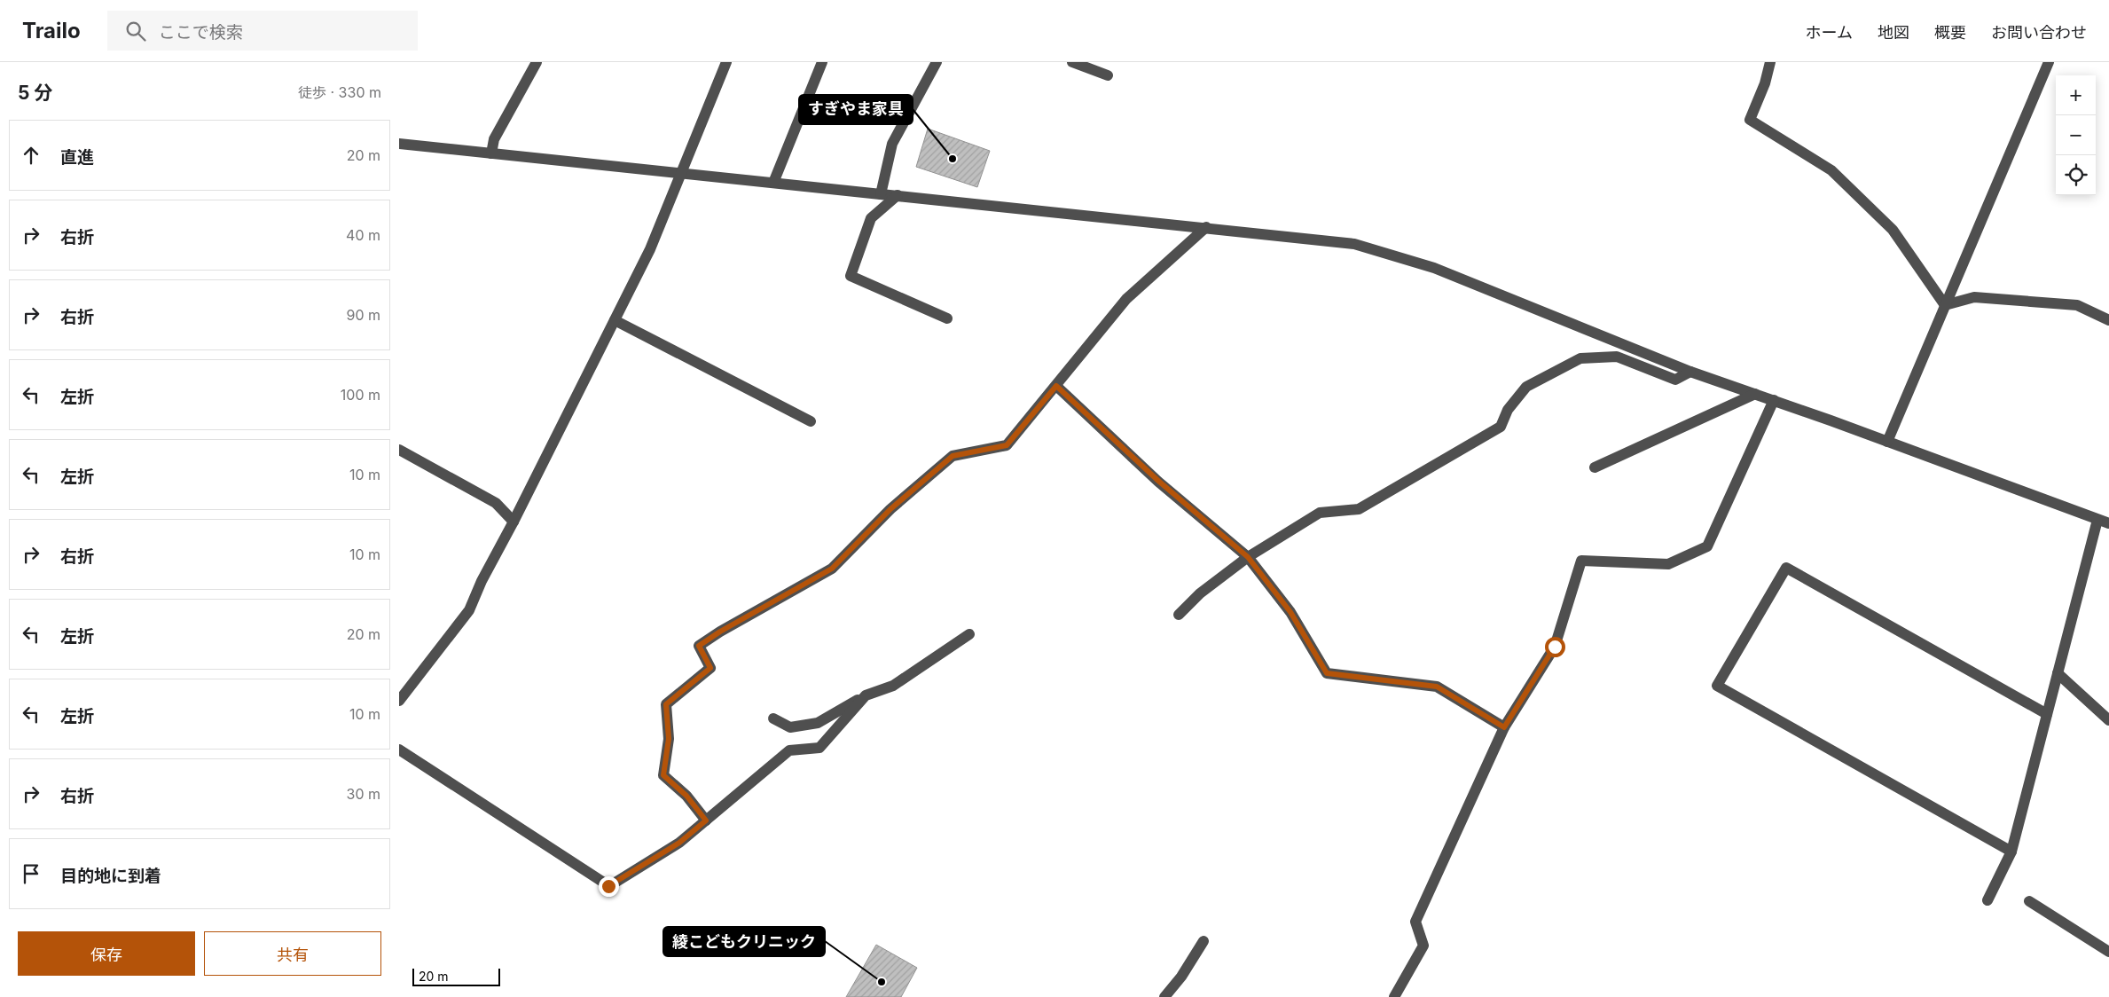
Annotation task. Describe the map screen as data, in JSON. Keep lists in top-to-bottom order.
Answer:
{
  "places": ["すぎやま家具", "綾こどもクリニック"],
  "scale_bar": "20 m",
  "page": {
    "header": "Trailo",
    "search": "ここで検索",
    "nav": [
      "ホーム",
      "地図",
      "概要",
      "お問い合わせ"
    ],
    "heading": ["5 分", "徒歩 · 330 m"],
    "map_buttons": ["+", "−"],
    "list": [
      ["直進", "20 m"],
      ["右折", "40 m"],
      ["右折", "90 m"],
      ["左折", "100 m"],
      ["左折", "10 m"],
      ["右折", "10 m"],
      ["左折", "20 m"],
      ["左折", "10 m"],
      ["右折", "30 m"],
      "目的地に到着"
    ],
    "buttons": ["保存", "共有"],
    "scale": "20 m"
  }
}
